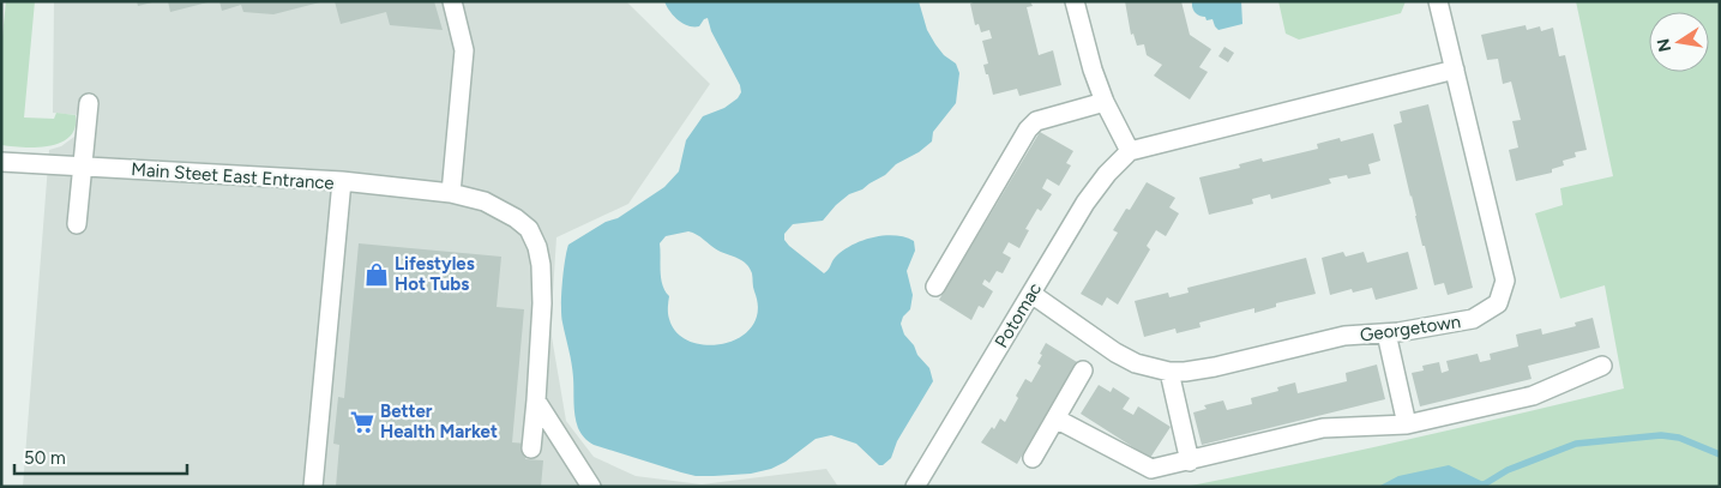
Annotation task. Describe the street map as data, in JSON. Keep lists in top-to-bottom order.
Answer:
{
  "streets": {
    "street": ["Main Steet East Entrance", "Potomac", "Georgetown"]
  },
  "crossings": [
    ["Potomac", "Georgetown"]
  ],
  "places": {
    "shop": ["Lifestyles Hot Tubs"],
    "supermarket": ["Better Health Market"]
  },
  "scale_bar": "50 m",
  "north": "left"
}
